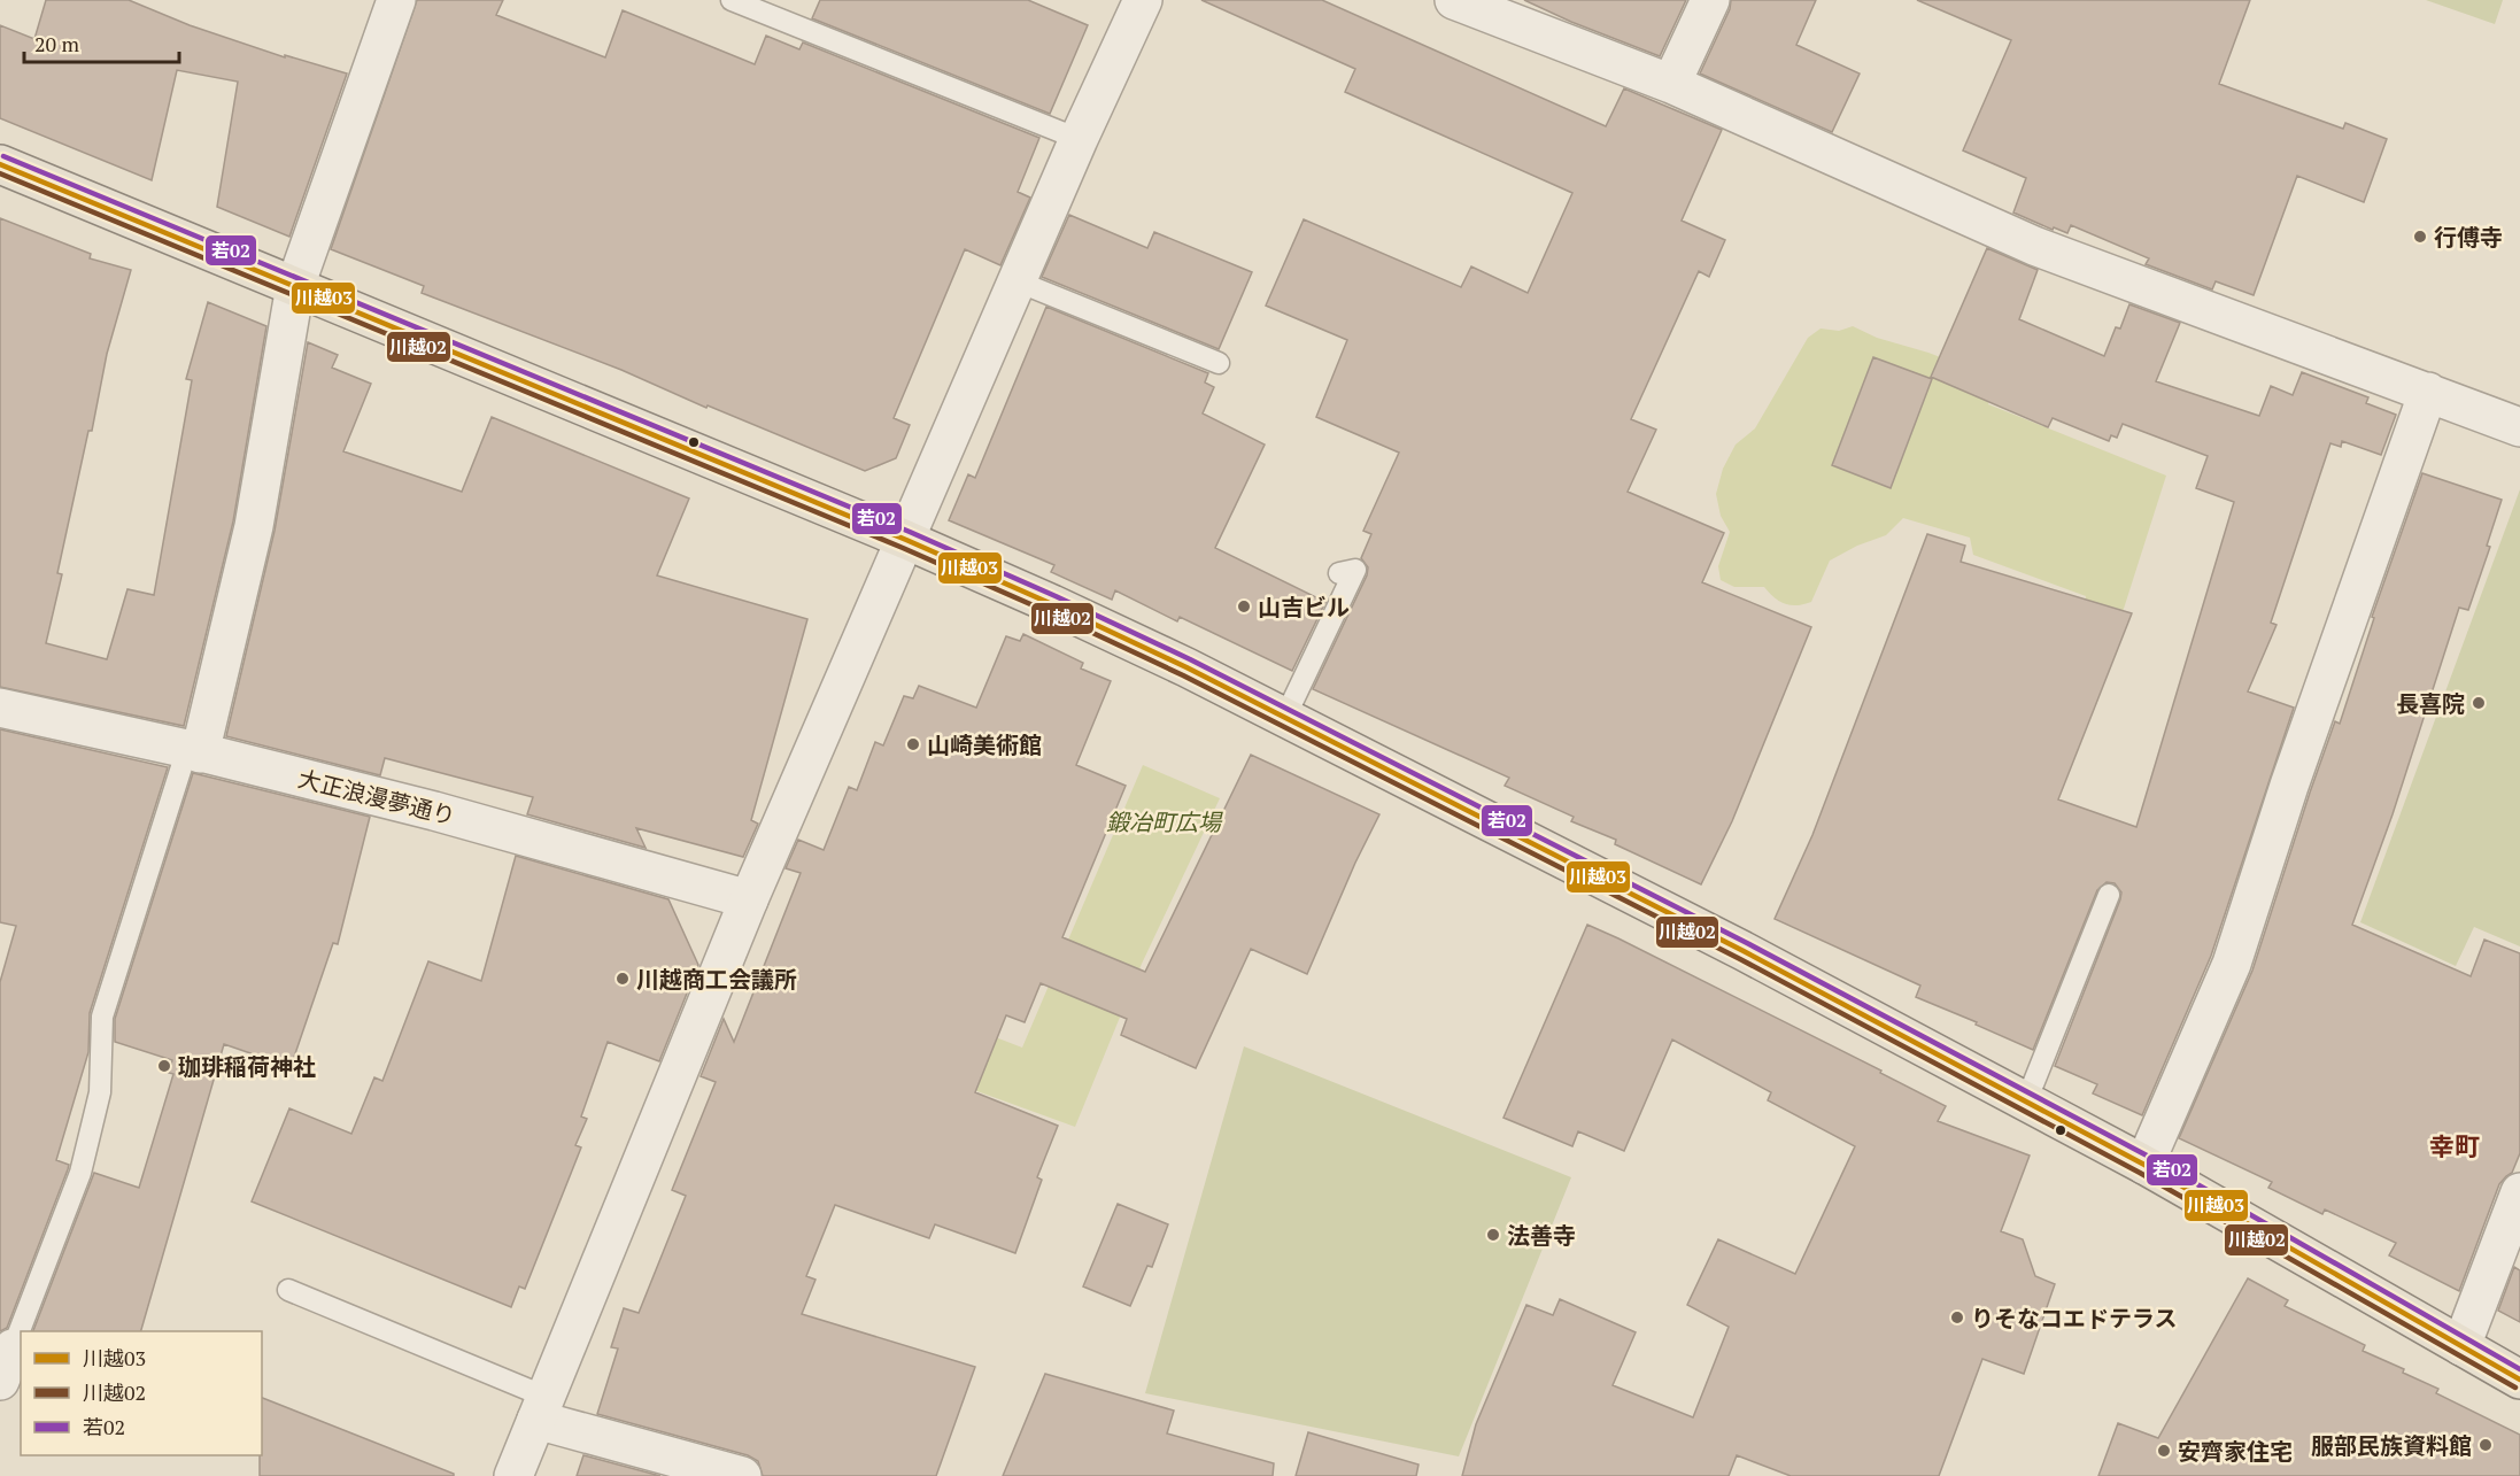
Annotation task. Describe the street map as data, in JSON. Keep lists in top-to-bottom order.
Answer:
{
  "streets": {
    "street": ["大正浪漫夢通り"]
  },
  "districts": ["幸町"],
  "parks": ["鍛冶町広場"],
  "places": [
    "行傅寺",
    "山吉ビル",
    "長喜院",
    "山崎美術館",
    "川越商工会議所",
    "珈琲稲荷神社",
    "法善寺",
    "りそなコエドテラス",
    "服部民族資料館",
    "安齊家住宅"
  ],
  "lines": ["transit line 若02", "transit line 川越03", "transit line 川越02"],
  "legend": ["川越03", "川越02", "若02"],
  "scale_bar": "20 m"
}
